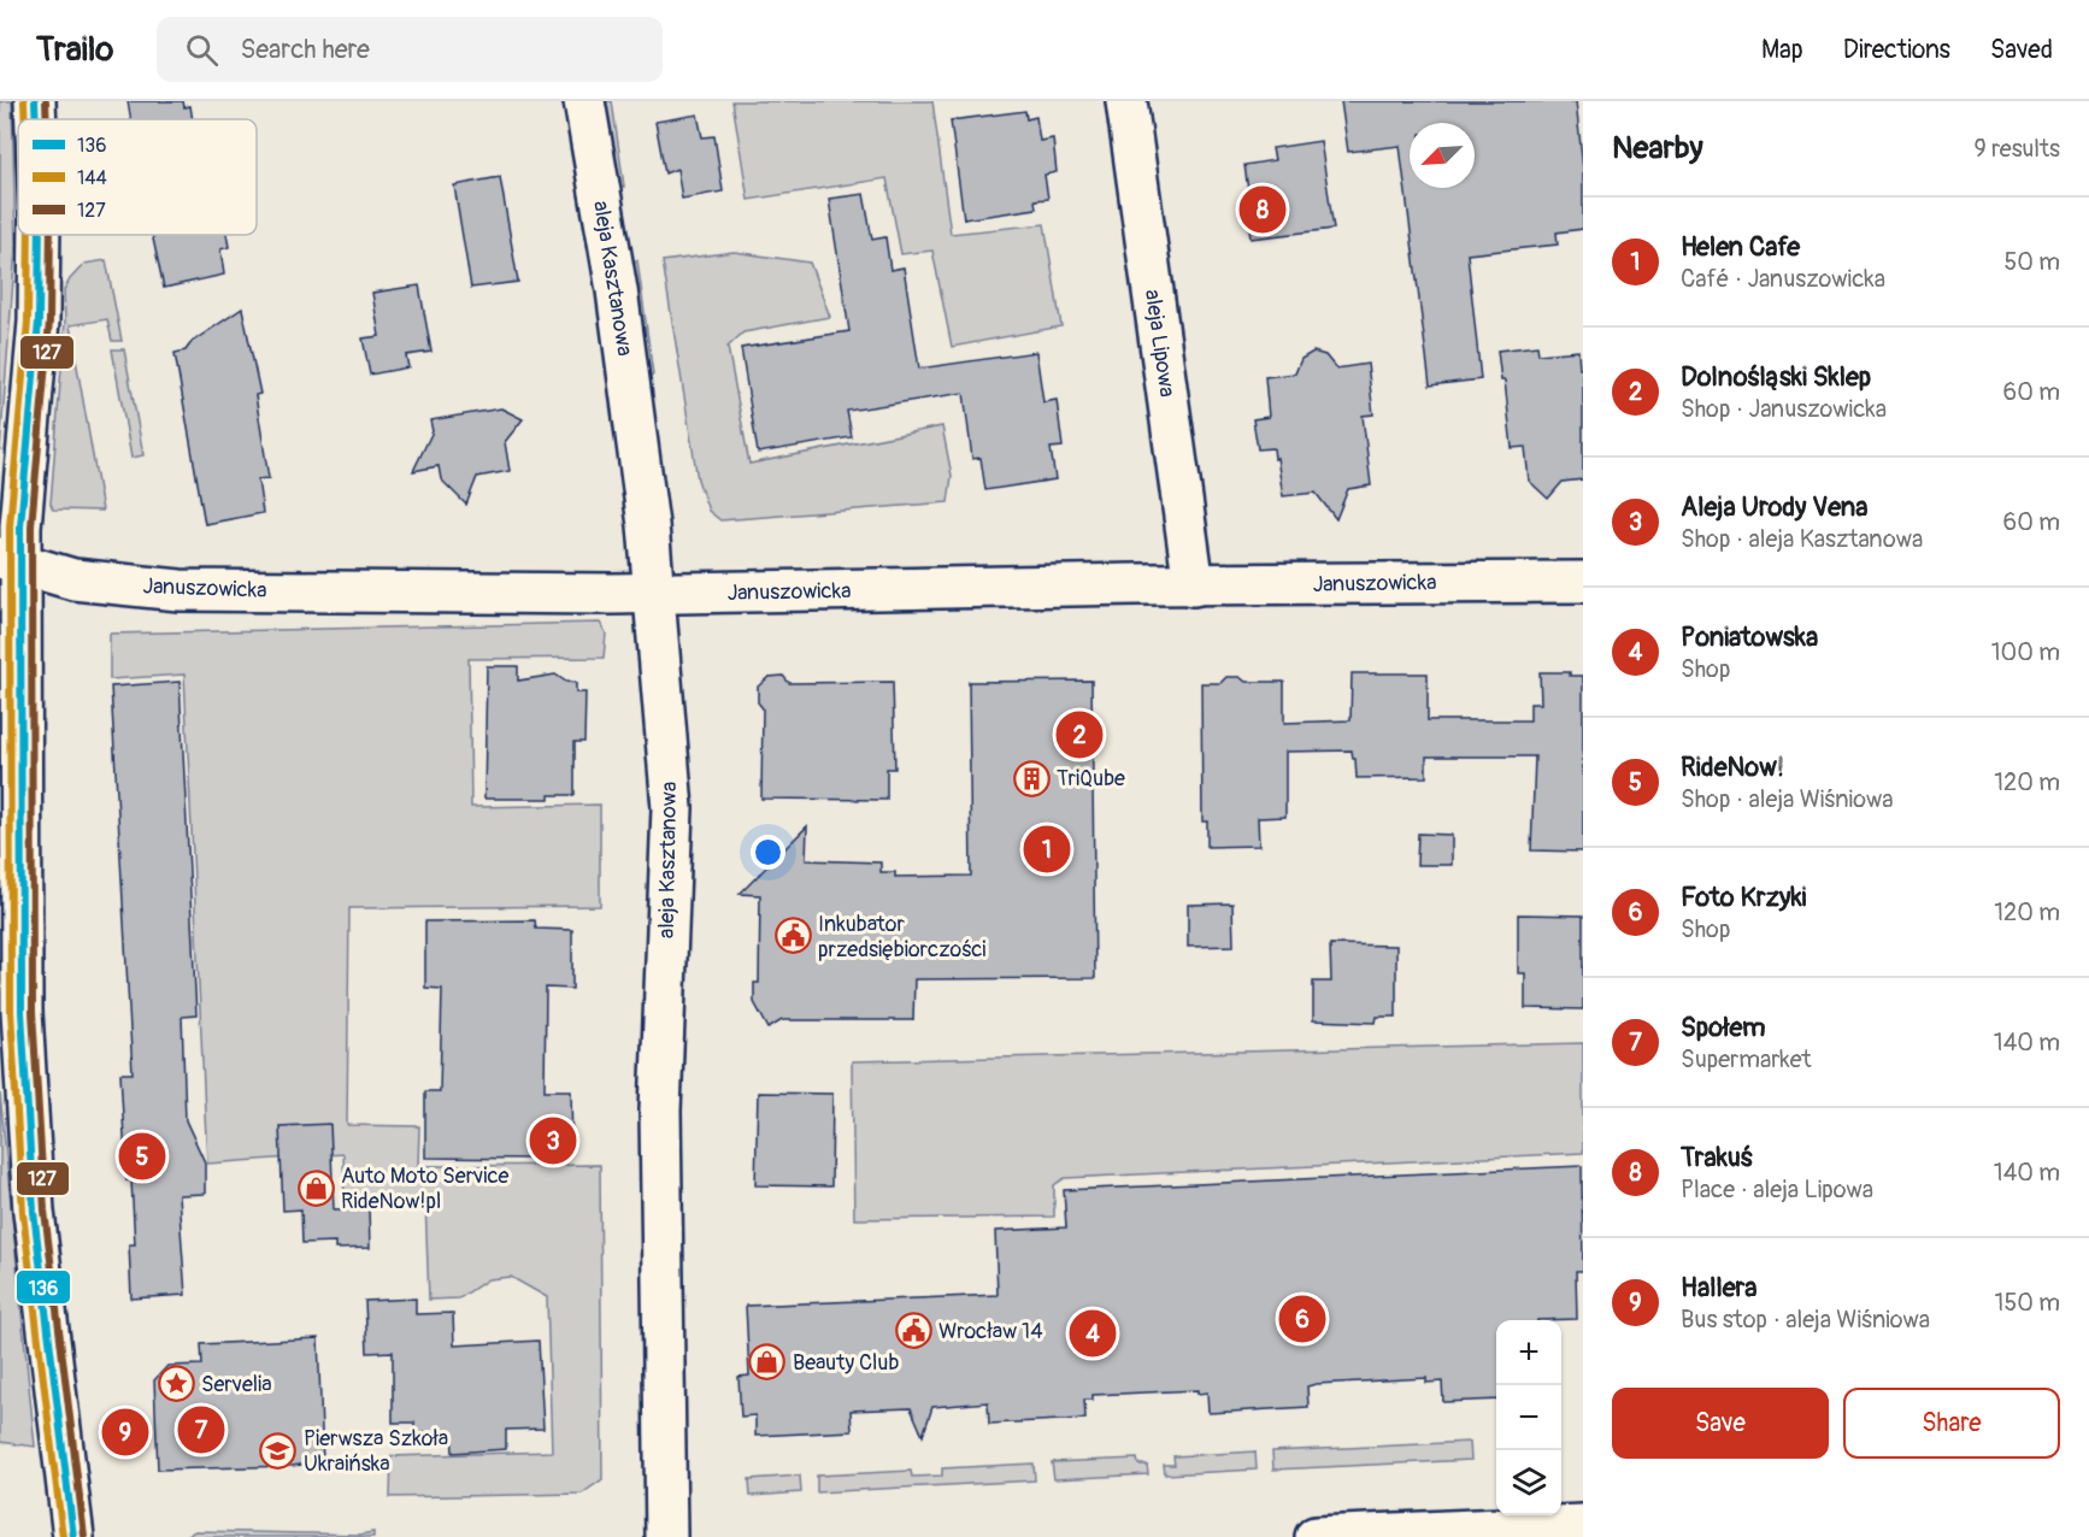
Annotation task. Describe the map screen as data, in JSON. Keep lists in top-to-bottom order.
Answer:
{
  "streets": {
    "street": ["aleja Kasztanowa", "aleja Lipowa", "Januszowicka"]
  },
  "crossings": [
    ["aleja Kasztanowa", "Januszowicka"],
    ["aleja Lipowa", "Januszowicka"]
  ],
  "places": {
    "building": ["TriQube"],
    "public building": ["Inkubator przedsiębiorczości", "Wrocław 14"],
    "shop": ["Auto Moto Service RideNow!pl", "Beauty Club"],
    "place": ["Servelia"],
    "school or university": ["Pierwsza Szkoła Ukraińska"]
  },
  "lines": ["transit line 136", "transit line 144", "transit line 127"],
  "legend": ["136", "144", "127"],
  "north": "bottom left",
  "page": {
    "header": "Trailo",
    "search": "Search here",
    "nav": ["Map", "Directions", "Saved"],
    "heading": ["Nearby", "9 results"],
    "pins": [
      "8",
      "2",
      "1",
      "3",
      "5",
      "6",
      "4",
      "7",
      "9"
    ],
    "list": [
      {
        "mark": "1",
        "name": "Helen Cafe",
        "note": "Café · Januszowicka",
        "value": "50 m"
      },
      {
        "mark": "2",
        "name": "Dolnośląski Sklep",
        "note": "Shop · Januszowicka",
        "value": "60 m"
      },
      {
        "mark": "3",
        "name": "Aleja Urody Vena",
        "note": "Shop · aleja Kasztanowa",
        "value": "60 m"
      },
      {
        "mark": "4",
        "name": "Poniatowska",
        "note": "Shop",
        "value": "100 m"
      },
      {
        "mark": "5",
        "name": "RideNow!",
        "note": "Shop · aleja Wiśniowa",
        "value": "120 m"
      },
      {
        "mark": "6",
        "name": "Foto Krzyki",
        "note": "Shop",
        "value": "120 m"
      },
      {
        "mark": "7",
        "name": "Społem",
        "note": "Supermarket",
        "value": "140 m"
      },
      {
        "mark": "8",
        "name": "Trakuś",
        "note": "Place · aleja Lipowa",
        "value": "140 m"
      },
      {
        "mark": "9",
        "name": "Hallera",
        "note": "Bus stop · aleja Wiśniowa",
        "value": "150 m"
      }
    ],
    "map_buttons": ["+", "−"],
    "buttons": ["Save", "Share"]
  }
}
